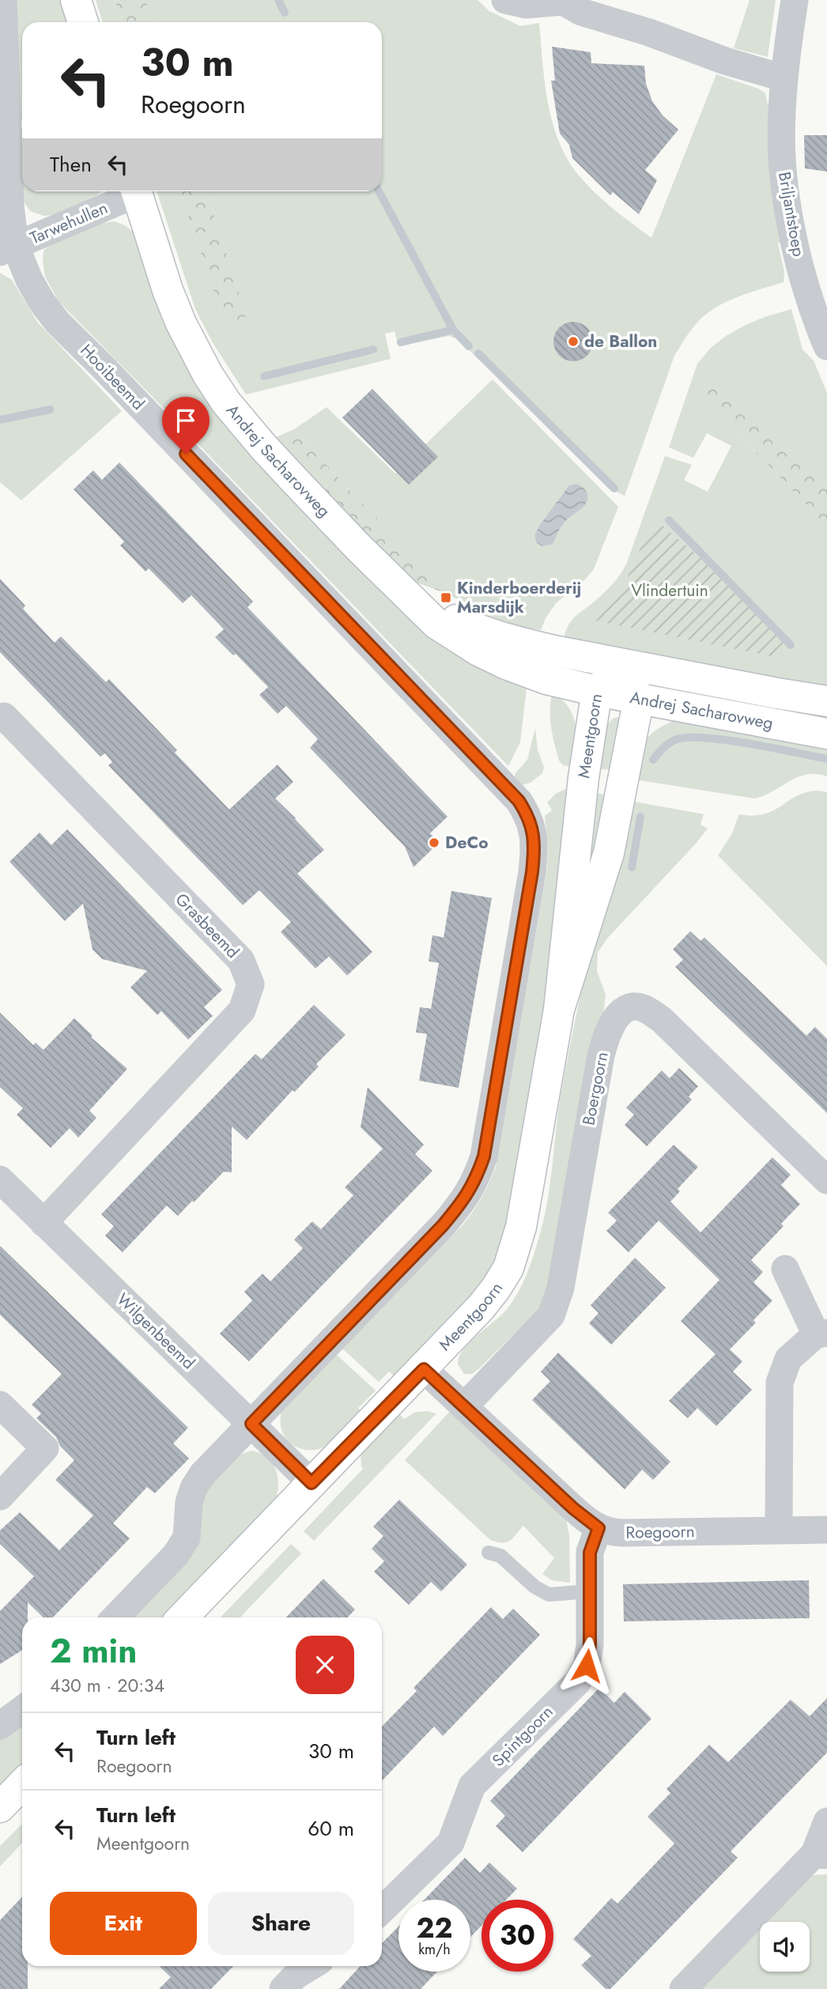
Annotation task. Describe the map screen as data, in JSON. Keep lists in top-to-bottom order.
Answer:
{
  "streets": {
    "street": [
      "Briljantstoep",
      "Tarwehullen",
      "Hooibeemd",
      "Andrej Sacharovweg",
      "Meentgoorn",
      "Grasbeemd",
      "Boergoorn",
      "Wilgenbeemd",
      "Roegoorn",
      "Spintgoorn"
    ]
  },
  "crossings": [
    ["Tarwehullen", "Hooibeemd"],
    ["Hooibeemd", "Wilgenbeemd"],
    ["Andrej Sacharovweg", "Meentgoorn"],
    ["Meentgoorn", "Wilgenbeemd"],
    ["Meentgoorn", "Roegoorn"],
    ["Grasbeemd", "Wilgenbeemd"],
    ["Boergoorn", "Roegoorn"],
    ["Roegoorn", "Spintgoorn"]
  ],
  "parks": ["Vlindertuin"],
  "places": {
    "other": ["de Ballon", "DeCo"],
    "transit": ["Kinderboerderij Marsdijk"]
  },
  "page": {
    "turn": ["30 m", "Roegoorn"],
    "then": "Then",
    "heading": ["2 min", "430 m · 20:34"],
    "list": [
      {
        "name": "Turn left",
        "note": "Roegoorn",
        "value": "30 m"
      },
      {
        "name": "Turn left",
        "note": "Meentgoorn",
        "value": "60 m"
      }
    ],
    "buttons": ["Exit", "Share"],
    "speed": "22 km/h",
    "limit": "30"
  }
}
